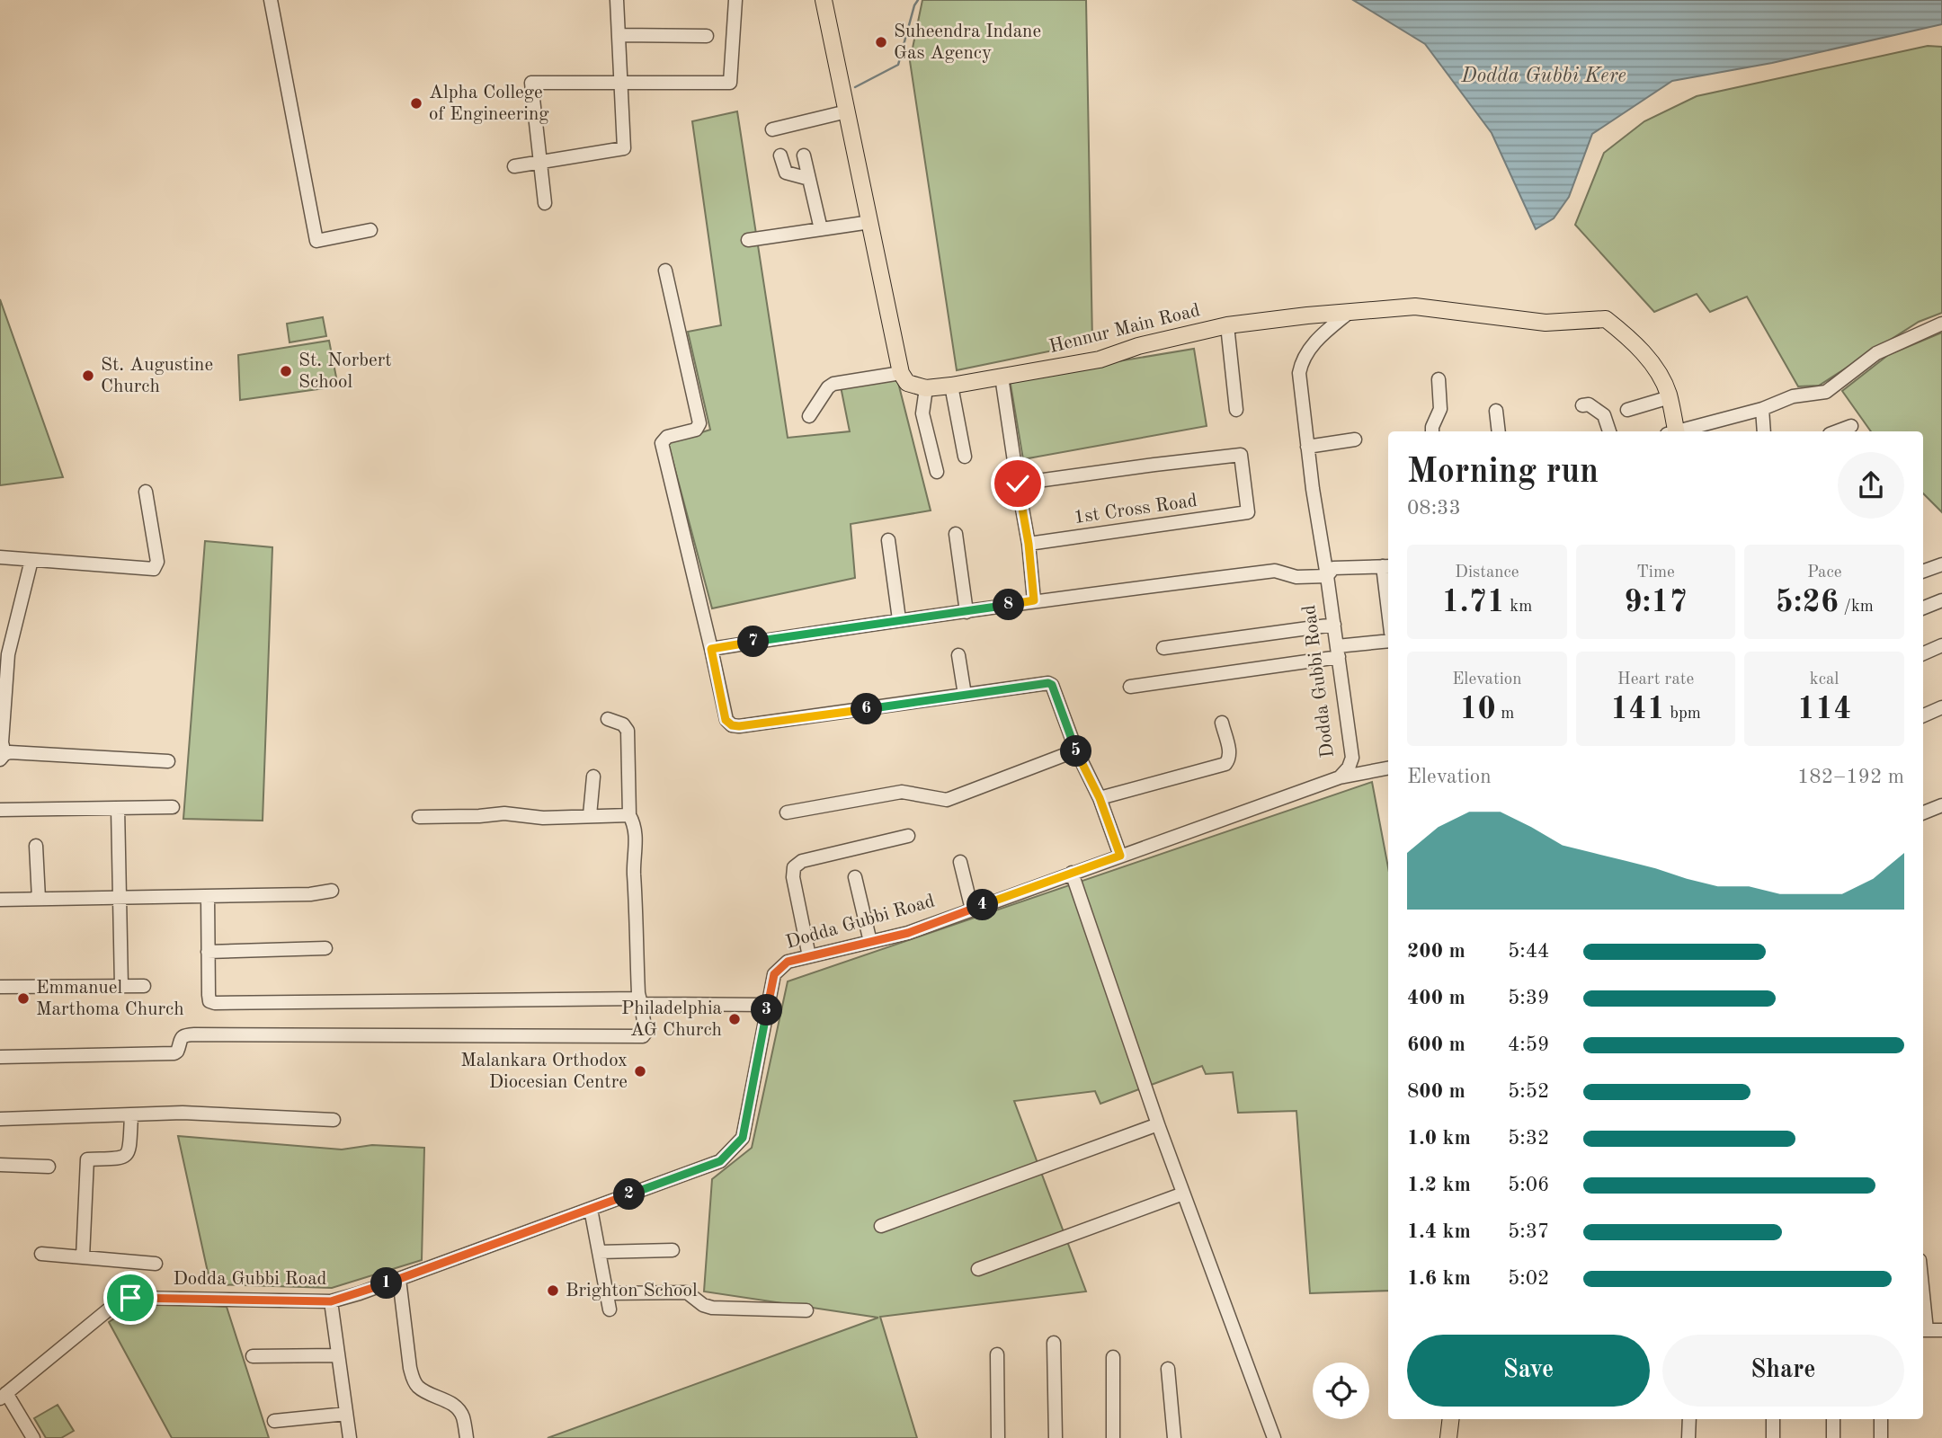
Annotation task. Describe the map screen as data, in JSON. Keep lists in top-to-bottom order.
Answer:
{
  "streets": {
    "main road": ["Hennur Main Road"],
    "street": ["1st Cross Road", "Dodda Gubbi Road"]
  },
  "crossings": [
    ["Hennur Main Road", "Dodda Gubbi Road"]
  ],
  "water": ["Dodda Gubbi Kere"],
  "places": [
    "Suheendra Indane Gas Agency",
    "Alpha College of Engineering",
    "St. Norbert School",
    "St. Augustine Church",
    "Emmanuel Marthoma Church",
    "Philadelphia AG Church",
    "Malankara Orthodox Diocesian Centre",
    "Brighton School"
  ],
  "page": {
    "heading": ["Morning run", "08:33"],
    "stats": [
      ["Distance", "1.71 km"],
      ["Time", "9:17"],
      ["Pace", "5:26 /km"],
      ["Elevation", "10 m"],
      ["Heart rate", "141 bpm"],
      ["kcal", "114"]
    ],
    "pins": [
      "8",
      "7",
      "6",
      "5",
      "4",
      "3",
      "2",
      "1"
    ],
    "chart": ["Elevation", "182–192 m"],
    "list": [
      {
        "name": "200 m",
        "note": "5:44"
      },
      {
        "name": "400 m",
        "note": "5:39"
      },
      {
        "name": "600 m",
        "note": "4:59"
      },
      {
        "name": "800 m",
        "note": "5:52"
      },
      {
        "name": "1.0 km",
        "note": "5:32"
      },
      {
        "name": "1.2 km",
        "note": "5:06"
      },
      {
        "name": "1.4 km",
        "note": "5:37"
      },
      {
        "name": "1.6 km",
        "note": "5:02"
      }
    ],
    "buttons": ["Save", "Share"]
  }
}
